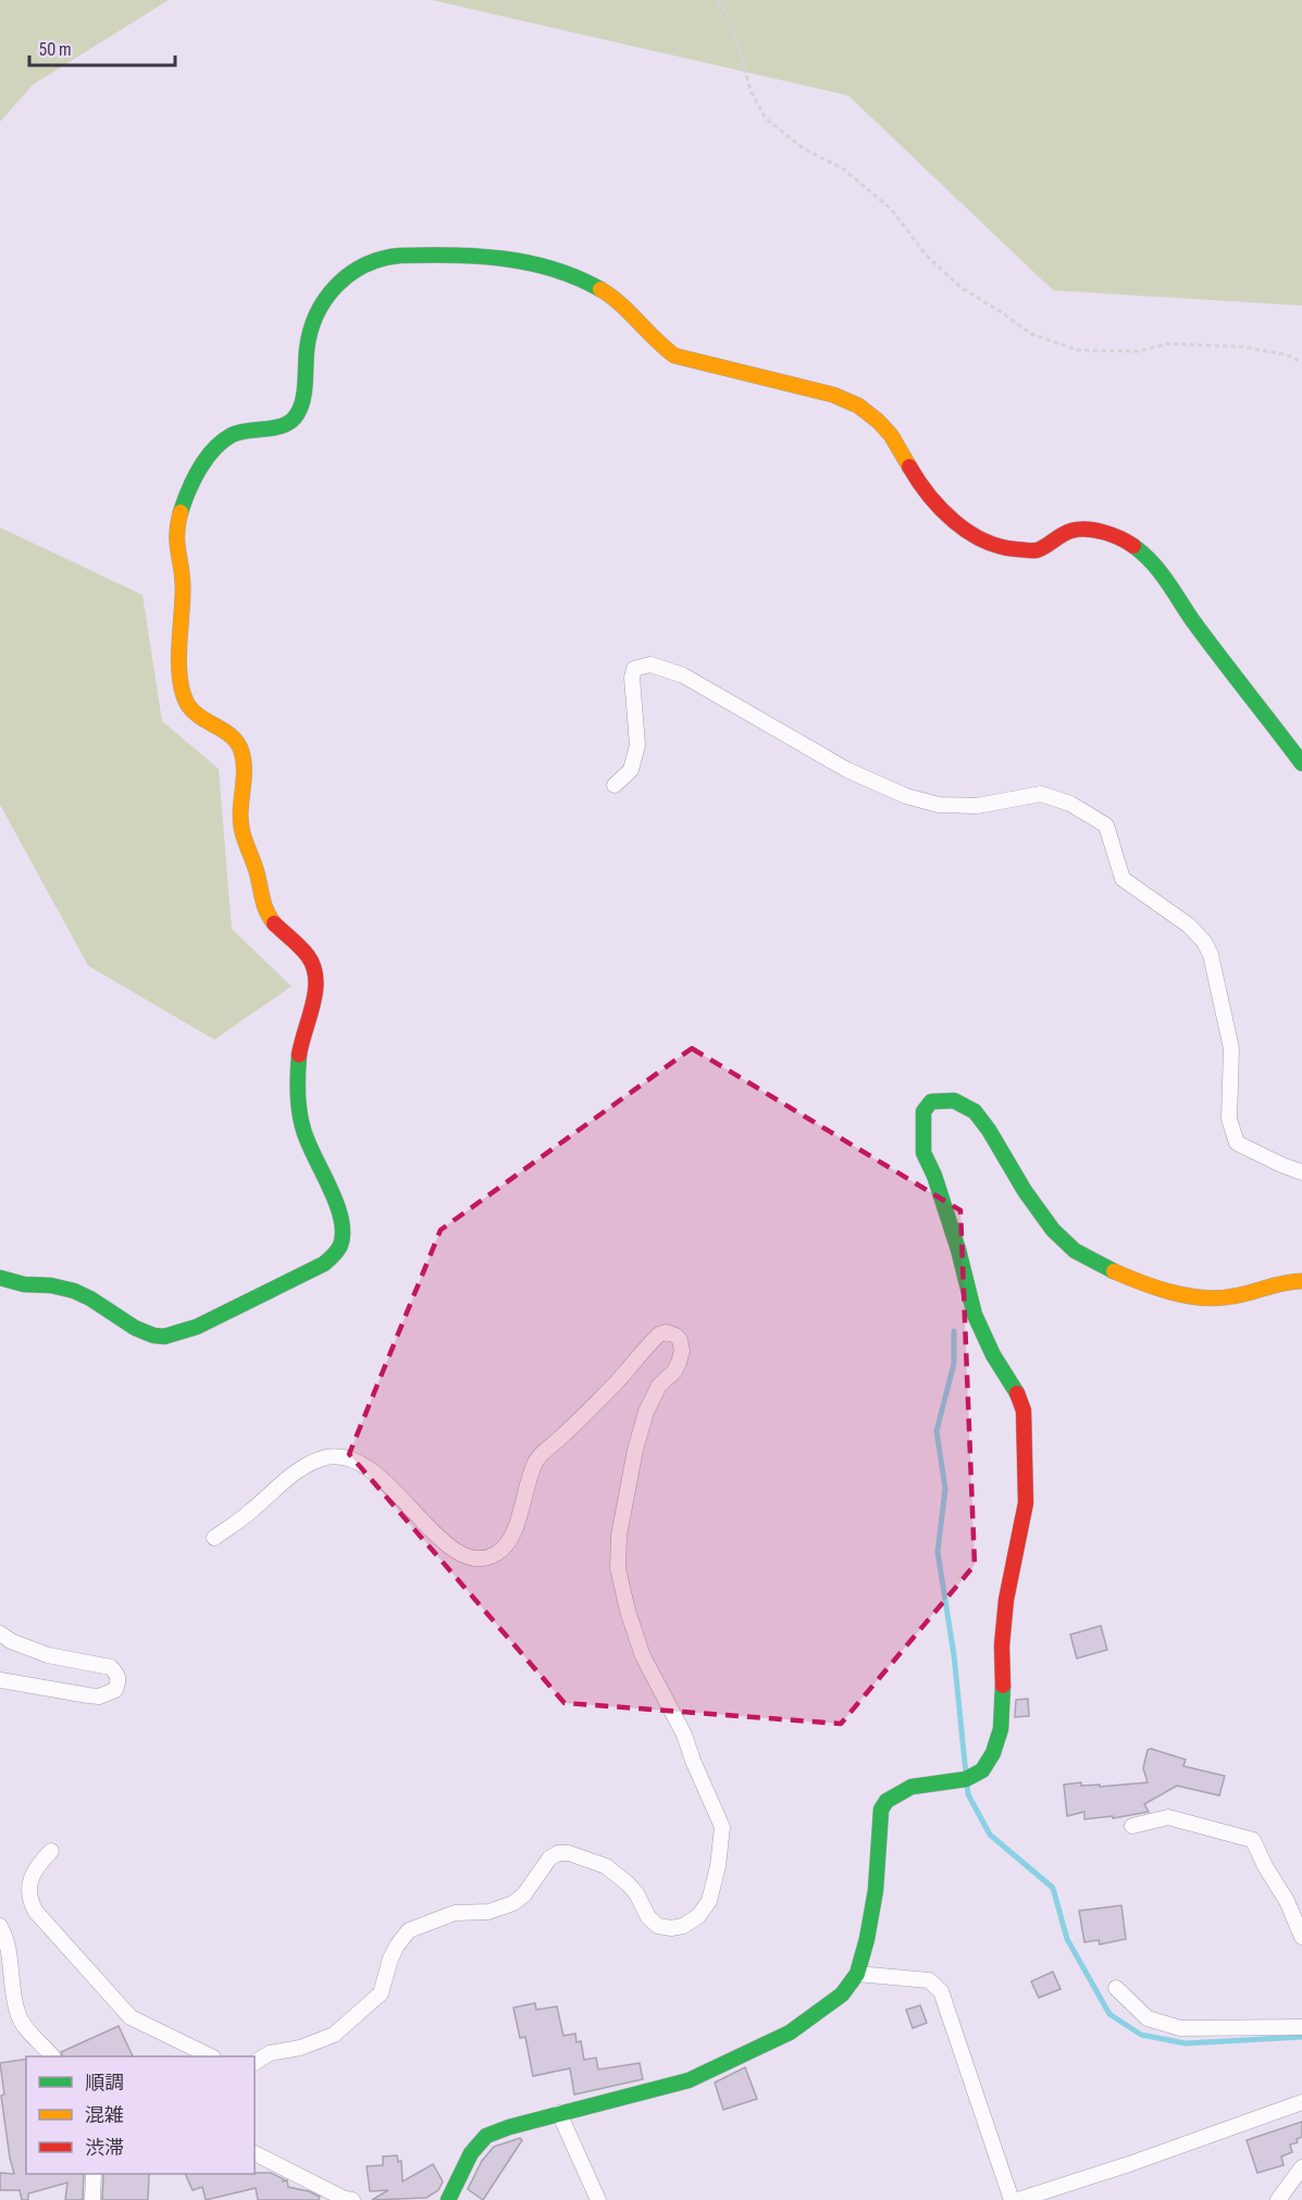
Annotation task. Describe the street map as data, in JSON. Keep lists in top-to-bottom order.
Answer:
{
  "legend": ["順調", "混雑", "渋滞"],
  "scale_bar": "50 m"
}
